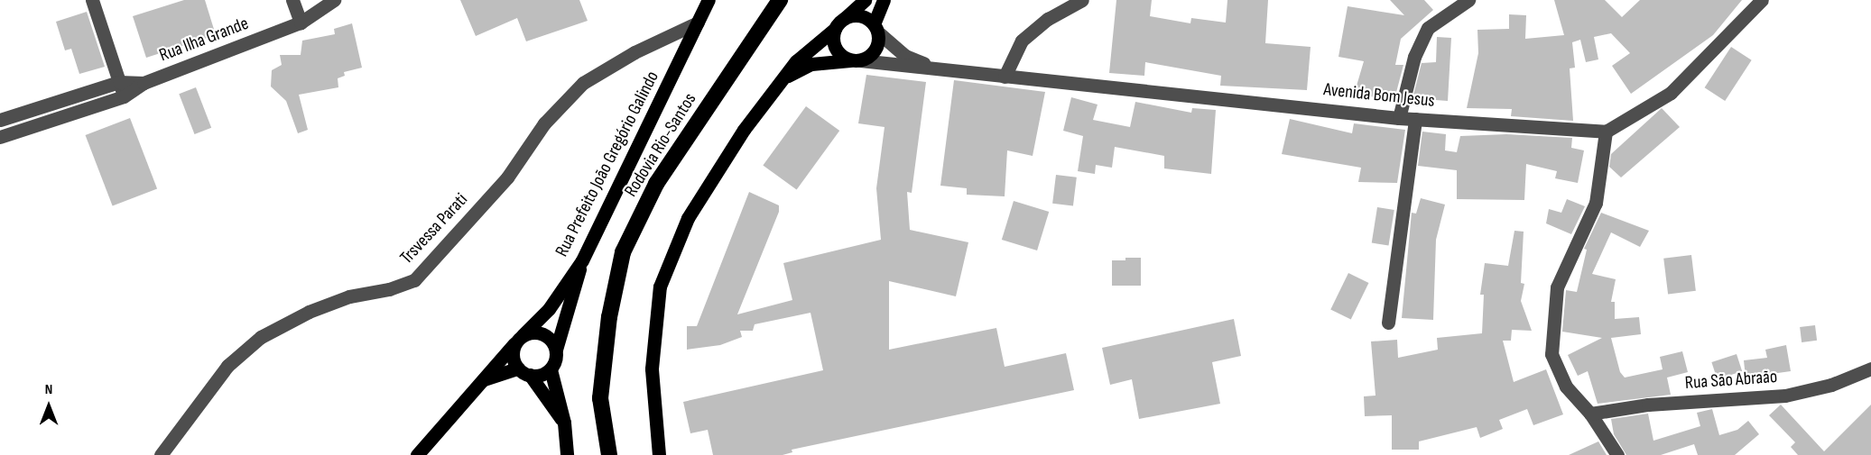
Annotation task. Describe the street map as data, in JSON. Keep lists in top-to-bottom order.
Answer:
{
  "streets": {
    "highway": ["Rodovia Rio-Santos"],
    "main road": ["Rua Prefeito João Gregório Galindo"],
    "street": [
      "Rua Ilha Grande",
      "Avenida Bom Jesus",
      "Trsvessa Parati",
      "Rua São Abraão"
    ]
  },
  "crossings": [
    ["Rua Prefeito João Gregório Galindo", "Trsvessa Parati"]
  ],
  "north": "top"
}
